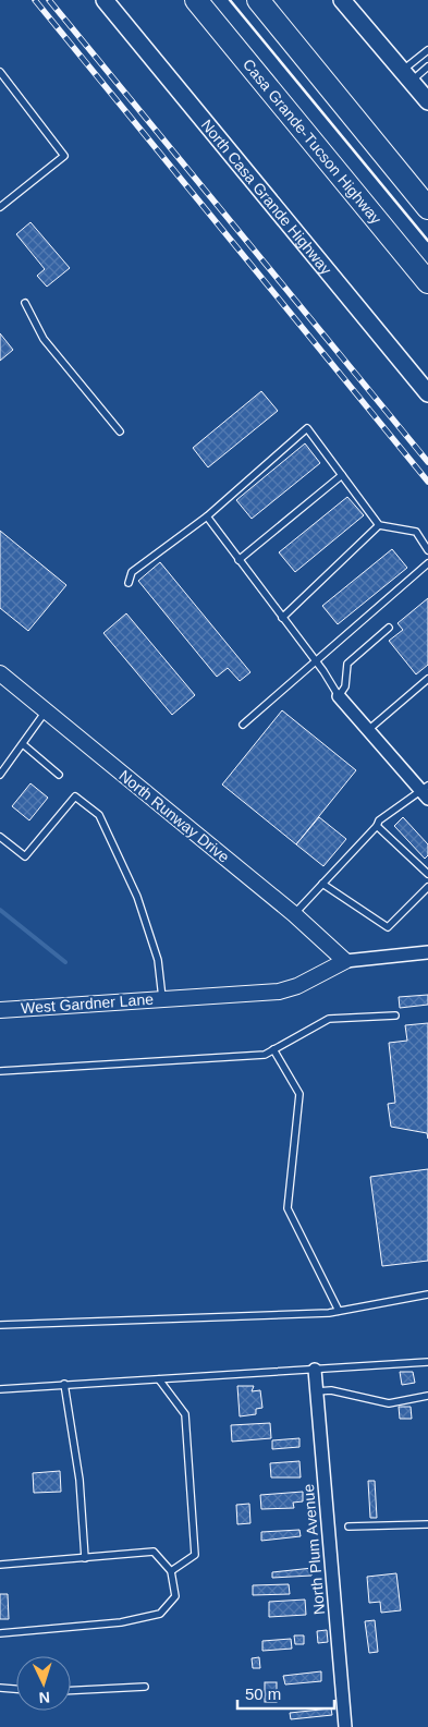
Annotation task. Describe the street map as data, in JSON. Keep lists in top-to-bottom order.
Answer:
{
  "streets": {
    "highway": ["Casa Grande-Tucson Highway"],
    "main road": ["North Casa Grande Highway"],
    "street": ["North Runway Drive", "West Gardner Lane", "North Plum Avenue"]
  },
  "crossings": [
    ["North Runway Drive", "West Gardner Lane"]
  ],
  "scale_bar": "50 m",
  "north": "bottom"
}
